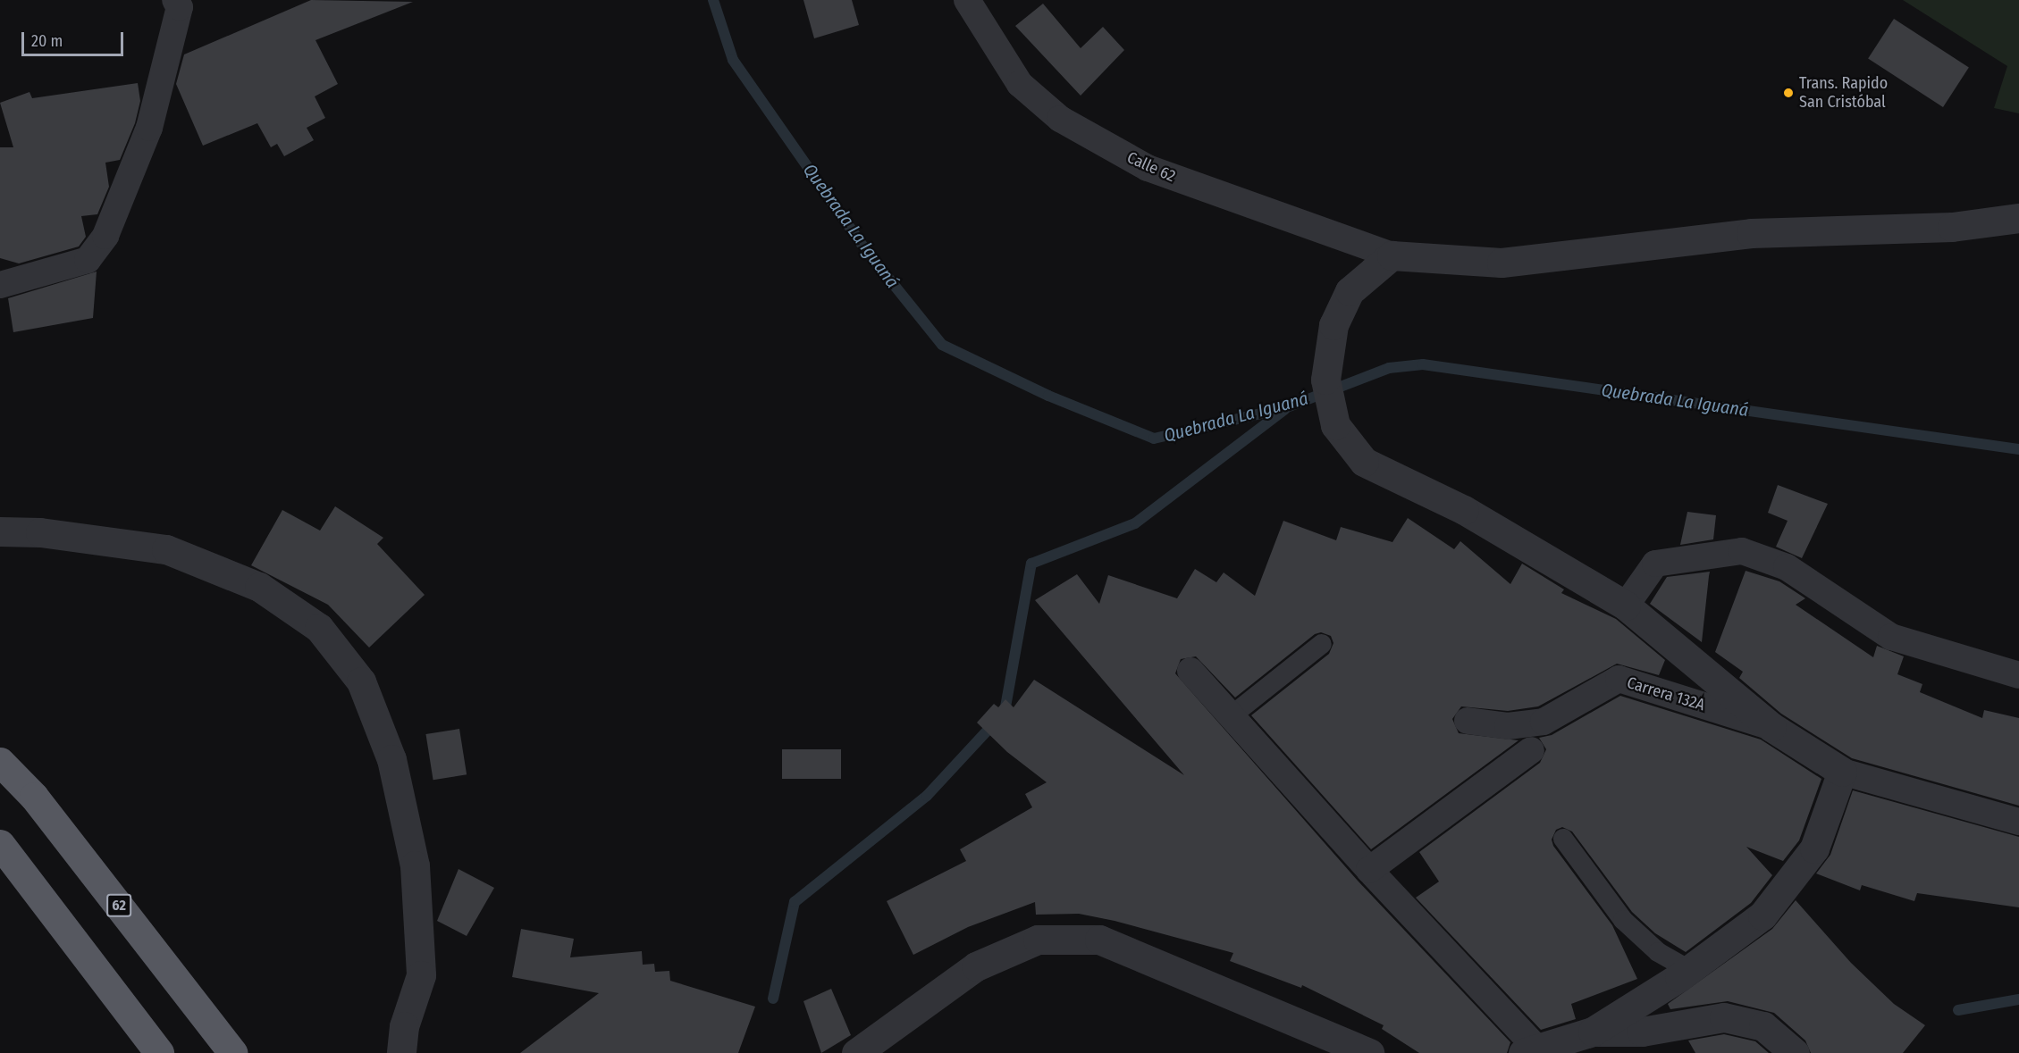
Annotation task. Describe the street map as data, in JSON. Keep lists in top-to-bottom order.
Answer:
{
  "streets": {
    "highway": ["62"],
    "street": ["Calle 62", "Carrera 132A"]
  },
  "water": ["Quebrada La Iguaná"],
  "places": ["Trans. Rapido San Cristóbal"],
  "scale_bar": "20 m"
}
